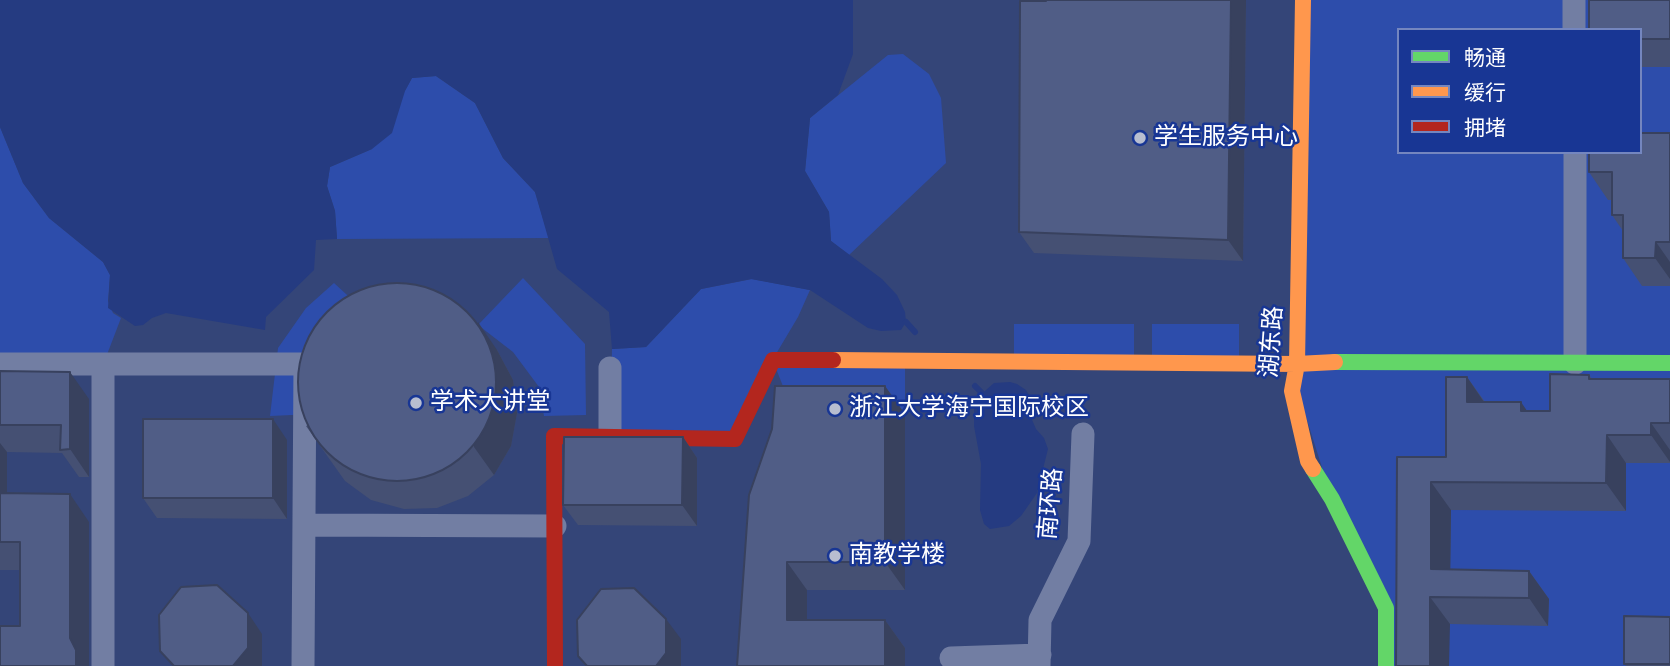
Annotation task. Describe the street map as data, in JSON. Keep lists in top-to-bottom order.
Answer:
{
  "streets": {
    "street": ["湖东路", "南环路"]
  },
  "places": [
    "学生服务中心",
    "学术大讲堂",
    "浙江大学海宁国际校区",
    "南教学楼"
  ],
  "legend": ["畅通", "缓行", "拥堵"]
}
